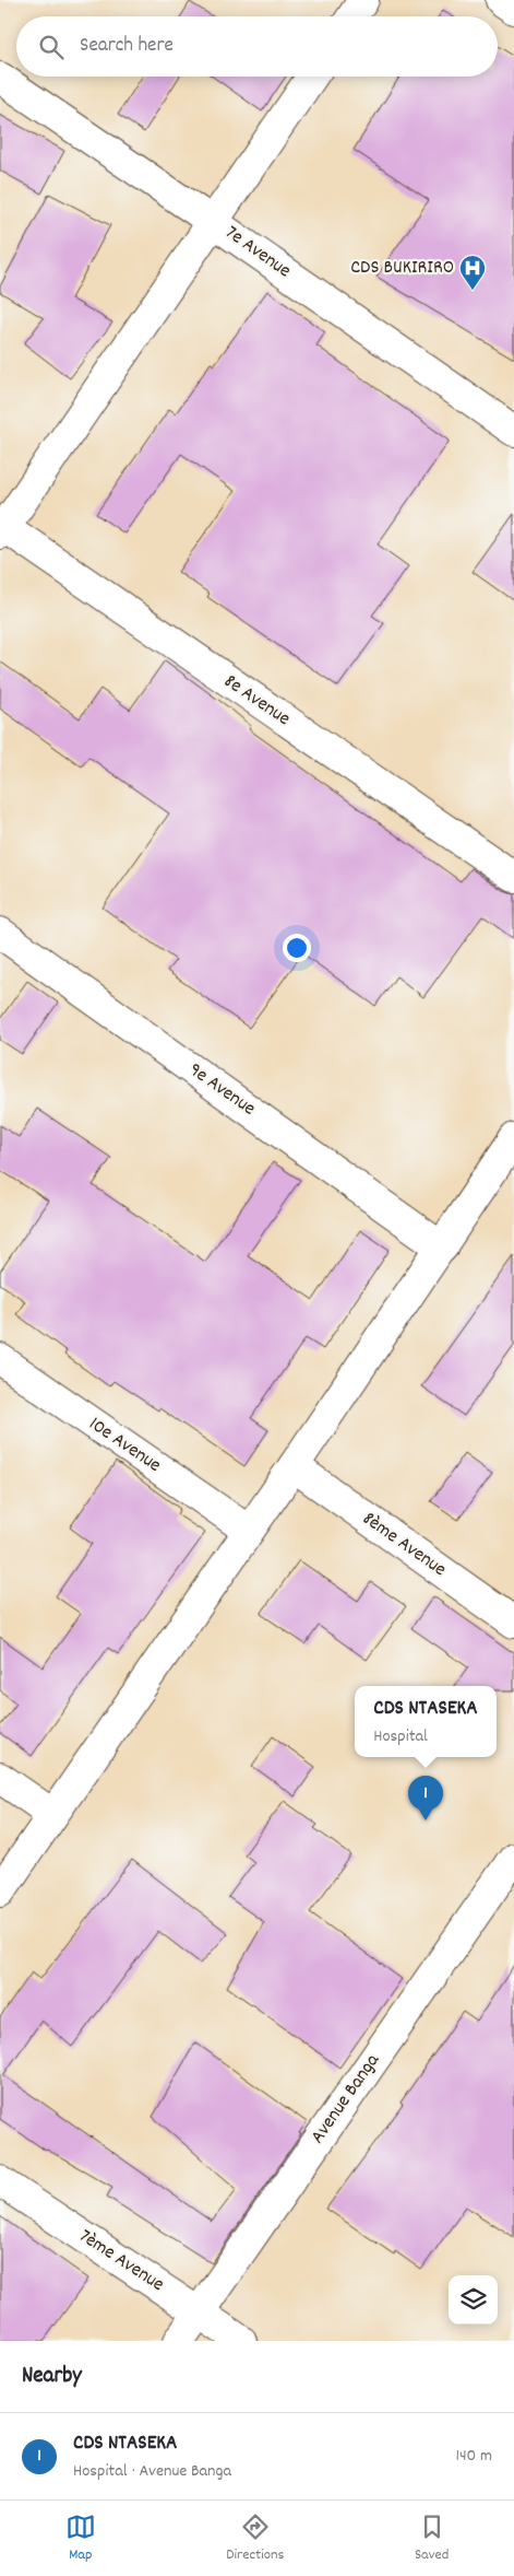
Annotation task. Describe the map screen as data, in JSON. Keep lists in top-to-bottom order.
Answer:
{
  "streets": {
    "street": [
      "7e Avenue",
      "8e Avenue",
      "9e Avenue",
      "10e Avenue",
      "8ème Avenue",
      "Avenue Banga",
      "7ème Avenue"
    ]
  },
  "crossings": [
    ["Avenue Banga", "7ème Avenue"]
  ],
  "places": {
    "hospital": ["CDS BUKIRIRO"]
  },
  "page": {
    "search": "Search here",
    "popup": ["CDS NTASEKA", "Hospital"],
    "pins": "1",
    "heading": "Nearby",
    "list": [
      {
        "mark": "1",
        "name": "CDS NTASEKA",
        "note": "Hospital · Avenue Banga",
        "value": "140 m"
      }
    ],
    "nav": ["Map", "Directions", "Saved"]
  }
}
